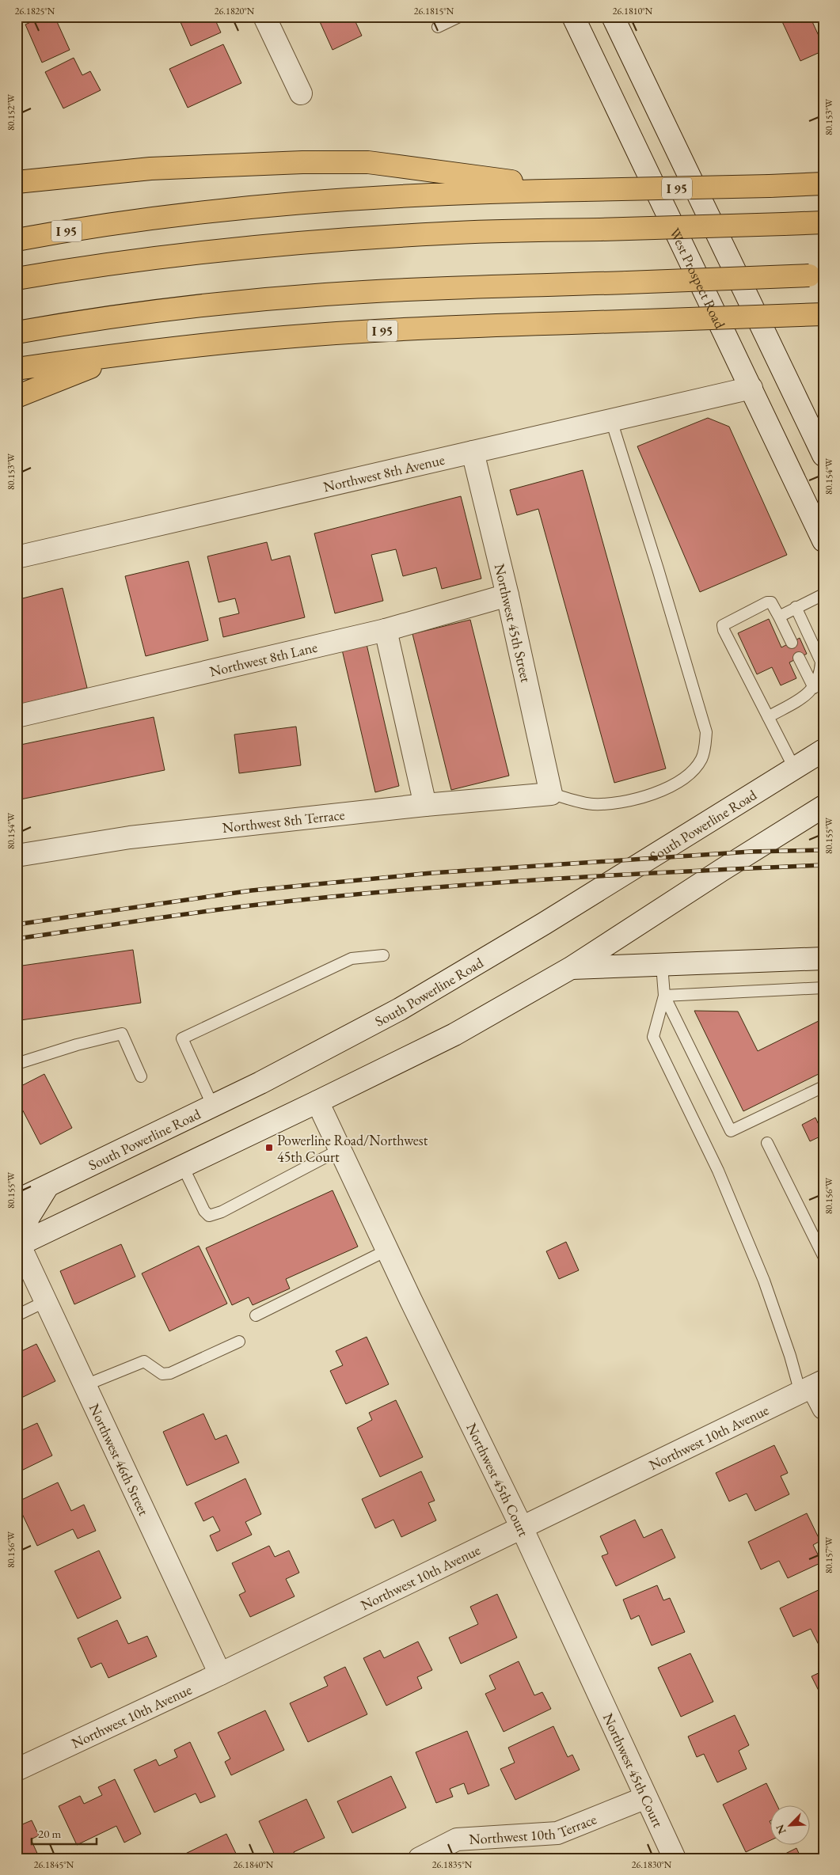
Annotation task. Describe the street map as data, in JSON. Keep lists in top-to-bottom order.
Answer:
{
  "streets": {
    "highway": ["I 95"],
    "street": [
      "West Prospect Road",
      "Northwest 8th Avenue",
      "Northwest 45th Street",
      "Northwest 8th Lane",
      "Northwest 8th Terrace",
      "South Powerline Road",
      "Northwest 10th Avenue",
      "Northwest 46th Street",
      "Northwest 45th Court",
      "Northwest 10th Terrace"
    ]
  },
  "crossings": [
    ["West Prospect Road", "Northwest 8th Avenue"],
    ["Northwest 8th Avenue", "Northwest 45th Street"],
    ["Northwest 45th Street", "Northwest 8th Lane"],
    ["Northwest 45th Street", "Northwest 8th Terrace"],
    ["Northwest 10th Avenue", "Northwest 46th Street"],
    ["Northwest 10th Avenue", "Northwest 45th Court"],
    ["Northwest 45th Court", "Northwest 10th Terrace"]
  ],
  "places": {
    "transit": ["Powerline Road/Northwest 45th Court"]
  },
  "scale_bar": "20 m",
  "north": "bottom left",
  "coordinates": [
    "26.1825°N",
    "26.1820°N",
    "26.1815°N",
    "26.1810°N",
    "80.152°W",
    "80.153°W",
    "80.154°W",
    "80.155°W",
    "80.156°W",
    "80.157°W",
    "26.1845°N",
    "26.1840°N",
    "26.1835°N",
    "26.1830°N"
  ]
}
